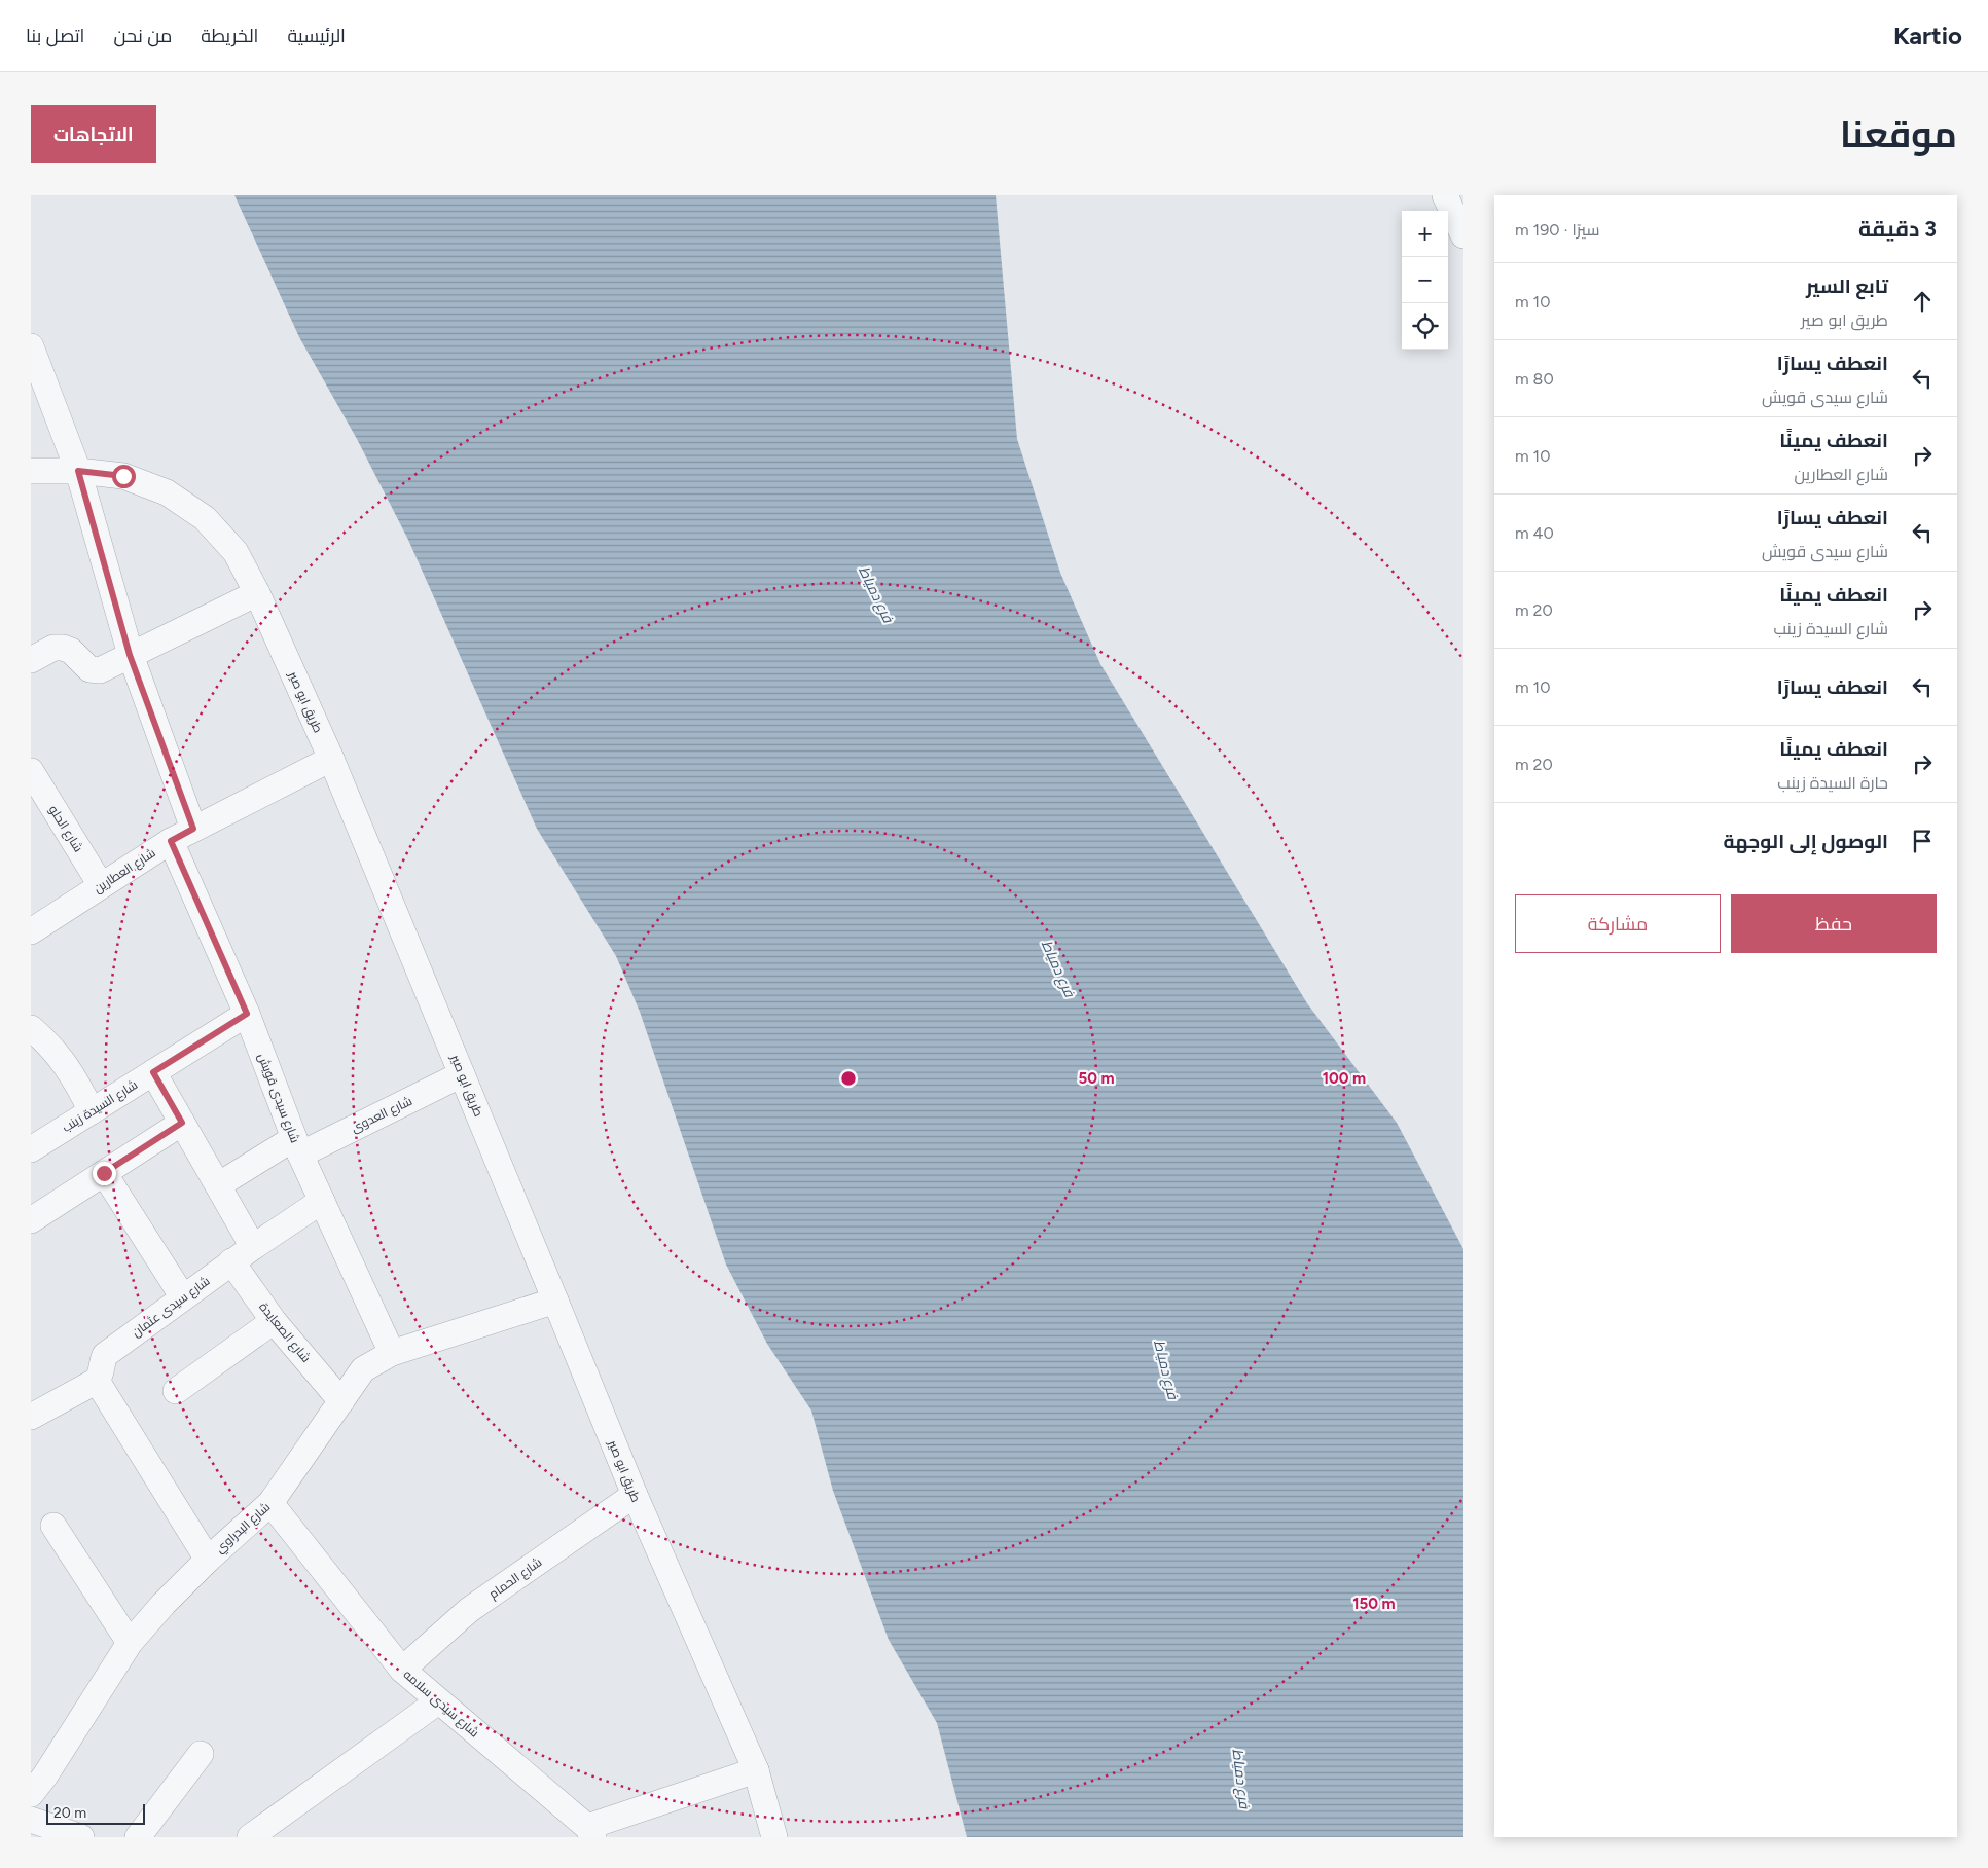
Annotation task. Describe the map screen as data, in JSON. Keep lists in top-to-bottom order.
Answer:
{
  "streets": {
    "street": [
      "طريق ابو صير",
      "شارع الحلو",
      "شارع العطارين",
      "شارع سيدى قويش",
      "شارع السيدة زينب",
      "شارع العدوى",
      "شارع سيدى عثمان",
      "شارع الصعايدة",
      "شارع البدراوي",
      "شارع الحمام",
      "شارع سيدى سلامه"
    ]
  },
  "crossings": [
    ["طريق ابو صير", "شارع العطارين"],
    ["طريق ابو صير", "شارع العدوى"],
    ["طريق ابو صير", "شارع البدراوي"],
    ["طريق ابو صير", "شارع الحمام"],
    ["شارع الحلو", "شارع العطارين"],
    ["شارع العطارين", "شارع سيدى قويش"],
    ["شارع سيدى قويش", "شارع السيدة زينب"],
    ["شارع سيدى قويش", "شارع العدوى"],
    ["شارع سيدى قويش", "شارع سيدى عثمان"],
    ["شارع سيدى قويش", "شارع البدراوي"],
    ["شارع سيدى عثمان", "شارع الصعايدة"],
    ["شارع الصعايدة", "شارع البدراوي"],
    ["شارع البدراوي", "شارع سيدى سلامه"],
    ["شارع الحمام", "شارع سيدى سلامه"]
  ],
  "water": ["فرع دمياط"],
  "scale_bar": "20 m",
  "page": {
    "header": "Kartio",
    "nav": [
      "الرئيسية",
      "الخريطة",
      "من نحن",
      "اتصل بنا"
    ],
    "title": "موقعنا",
    "buttons": [
      "الاتجاهات",
      ["حفظ", "مشاركة"]
    ],
    "heading": ["3 دقيقة", "سيرًا · 190 m"],
    "map_buttons": ["+", "−"],
    "list": [
      ["تابع السير", "طريق ابو صير", "10 m"],
      ["انعطف يسارًا", "شارع سيدى قويش", "80 m"],
      ["انعطف يمينًا", "شارع العطارين", "10 m"],
      ["انعطف يسارًا", "شارع سيدى قويش", "40 m"],
      ["انعطف يمينًا", "شارع السيدة زينب", "20 m"],
      ["انعطف يسارًا", "10 m"],
      ["انعطف يمينًا", "حارة السيدة زينب", "20 m"],
      "الوصول إلى الوجهة"
    ],
    "scale": "20 m"
  },
  "rings": ["50 m", "100 m", "150 m"]
}
